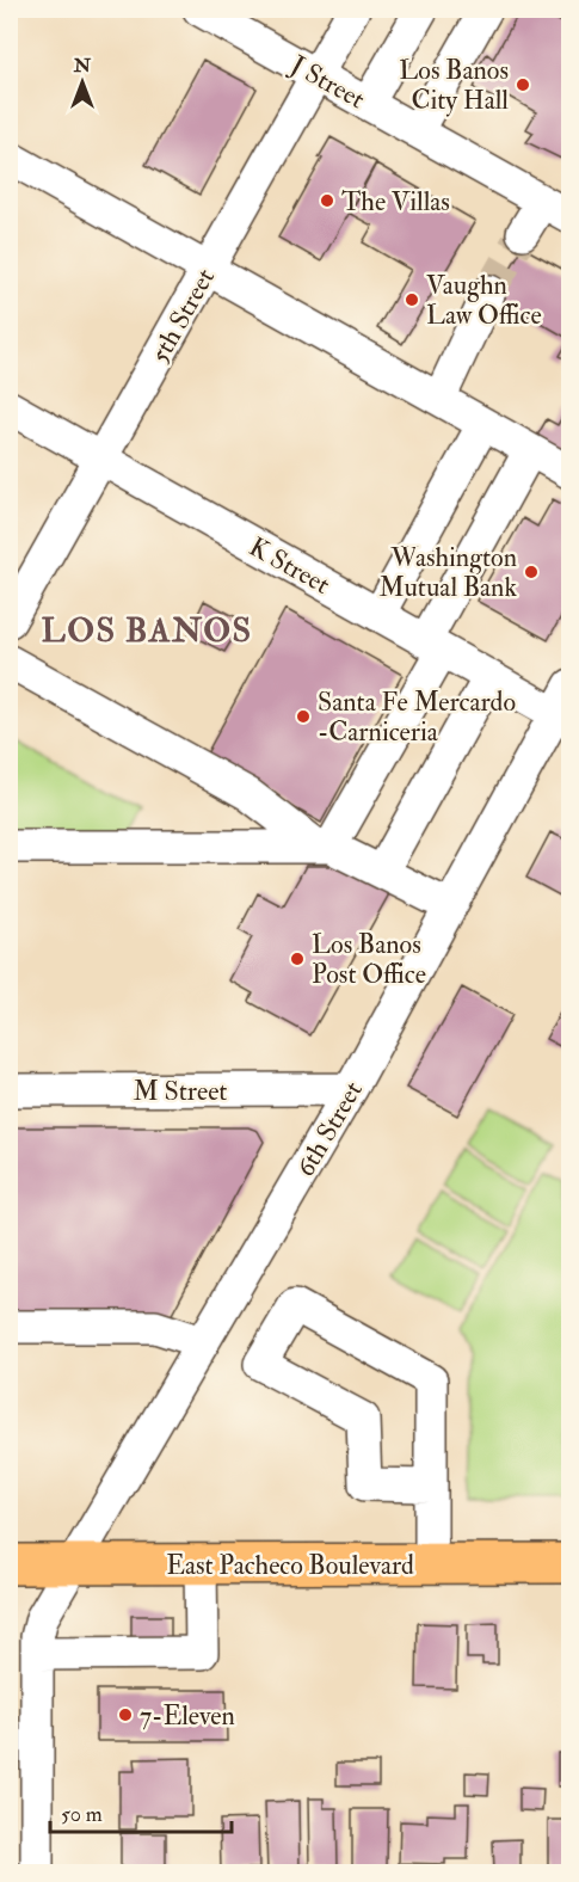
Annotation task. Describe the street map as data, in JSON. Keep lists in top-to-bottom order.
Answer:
{
  "streets": {
    "highway": ["East Pacheco Boulevard"],
    "street": [
      "J Street",
      "5th Street",
      "K Street",
      "M Street",
      "6th Street"
    ]
  },
  "crossings": [
    ["J Street", "5th Street"],
    ["5th Street", "K Street"],
    ["K Street", "6th Street"],
    ["M Street", "6th Street"],
    ["6th Street", "East Pacheco Boulevard"]
  ],
  "districts": ["LOS BANOS"],
  "places": [
    "Los Banos City Hall",
    "The Villas",
    "Vaughn Law Office",
    "Washington Mutual Bank",
    "Santa Fe Mercardo -Carniceria",
    "Los Banos Post Office",
    "7-Eleven"
  ],
  "scale_bar": "50 m",
  "north": "top"
}
